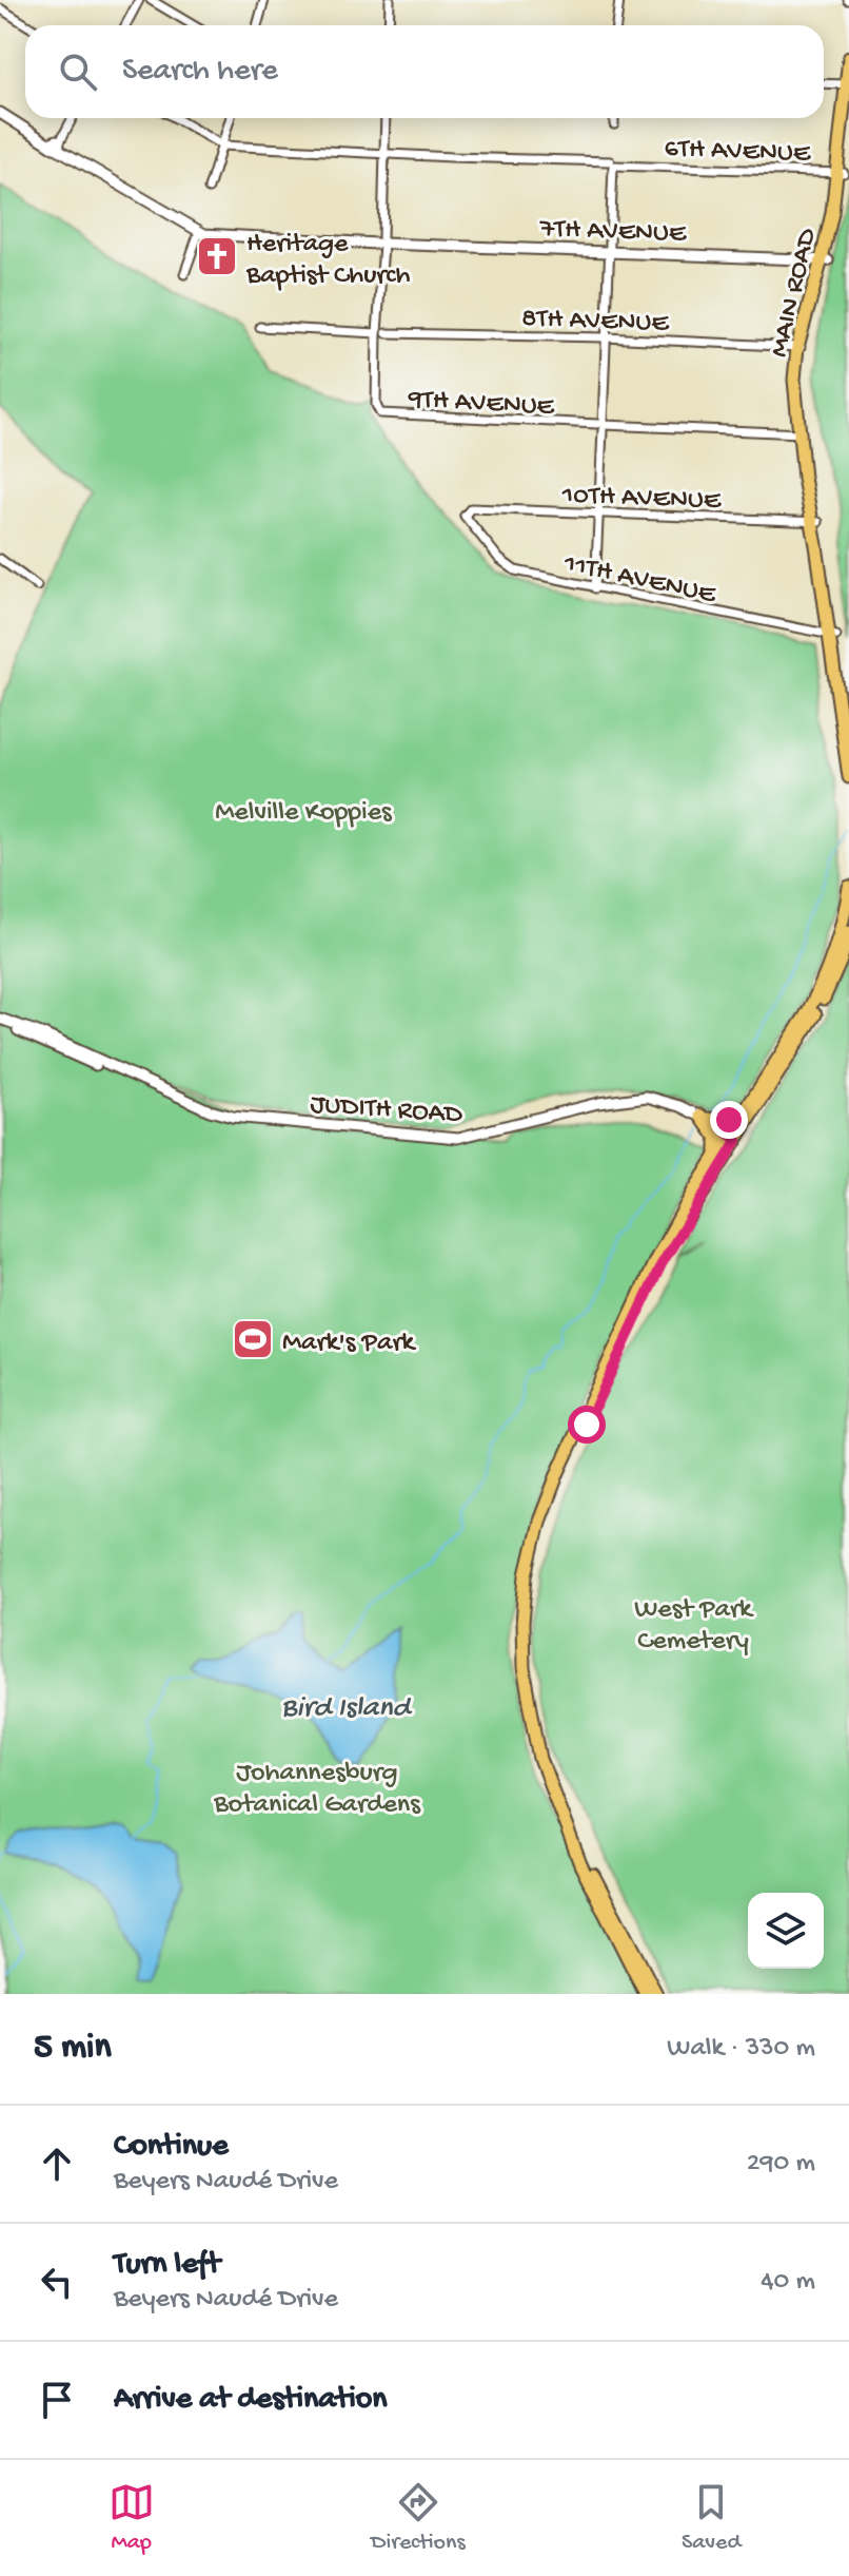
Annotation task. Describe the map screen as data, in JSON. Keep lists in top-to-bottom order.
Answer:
{
  "streets": {
    "main road": ["MAIN ROAD"],
    "street": [
      "6TH AVENUE",
      "7TH AVENUE",
      "8TH AVENUE",
      "9TH AVENUE",
      "10TH AVENUE",
      "11TH AVENUE",
      "JUDITH ROAD"
    ]
  },
  "crossings": [
    ["6TH AVENUE", "MAIN ROAD"],
    ["7TH AVENUE", "MAIN ROAD"],
    ["MAIN ROAD", "8TH AVENUE"],
    ["MAIN ROAD", "9TH AVENUE"],
    ["MAIN ROAD", "10TH AVENUE"],
    ["MAIN ROAD", "11TH AVENUE"],
    ["8TH AVENUE", "9TH AVENUE"],
    ["10TH AVENUE", "11TH AVENUE"]
  ],
  "water": ["Bird Island"],
  "parks": ["Melville Koppies", "West Park Cemetery", "Johannesburg Botanical Gardens"],
  "places": {
    "church": ["Heritage Baptist Church"],
    "sports": ["Mark's Park"]
  },
  "page": {
    "search": "Search here",
    "heading": ["5 min", "Walk · 330 m"],
    "list": [
      ["Continue", "Beyers Naudé Drive", "290 m"],
      ["Turn left", "Beyers Naudé Drive", "40 m"],
      "Arrive at destination"
    ],
    "nav": ["Map", "Directions", "Saved"]
  }
}
